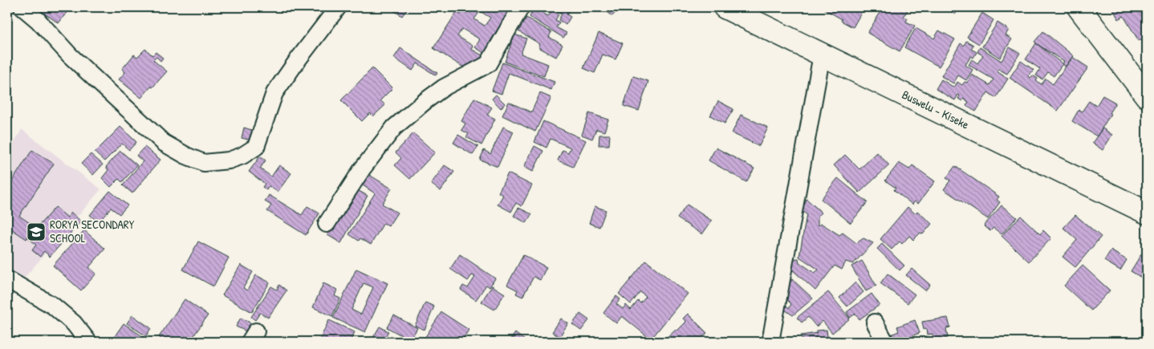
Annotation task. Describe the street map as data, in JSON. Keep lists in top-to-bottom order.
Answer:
{
  "streets": {
    "main road": ["Buswelu - Kiseke"]
  },
  "places": {
    "school or university": ["RORYA SECONDARY SCHOOL"]
  }
}
